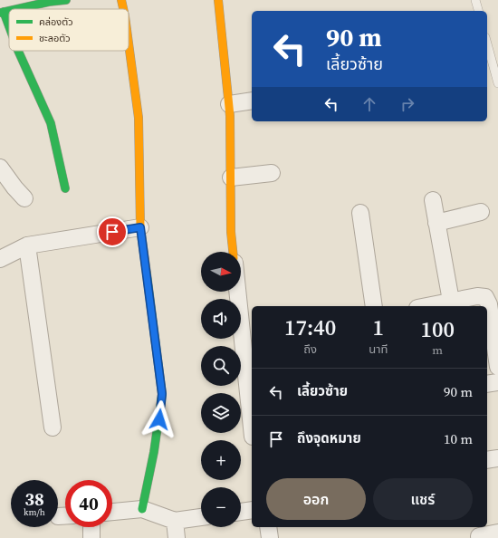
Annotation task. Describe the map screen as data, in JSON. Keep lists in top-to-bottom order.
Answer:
{
  "legend": ["คล่องตัว", "ชะลอตัว"],
  "north": "right",
  "page": {
    "turn": ["90 m", "เลี้ยวซ้าย"],
    "map_buttons": ["+", "−"],
    "eta": [
      "17:40",
      "ถึง",
      "1",
      "นาที",
      "100",
      "m"
    ],
    "list": [
      {
        "name": "เลี้ยวซ้าย",
        "value": "90 m"
      },
      {
        "name": "ถึงจุดหมาย",
        "value": "10 m"
      }
    ],
    "buttons": ["ออก", "แชร์"],
    "speed": "38 km/h",
    "limit": "40"
  }
}
